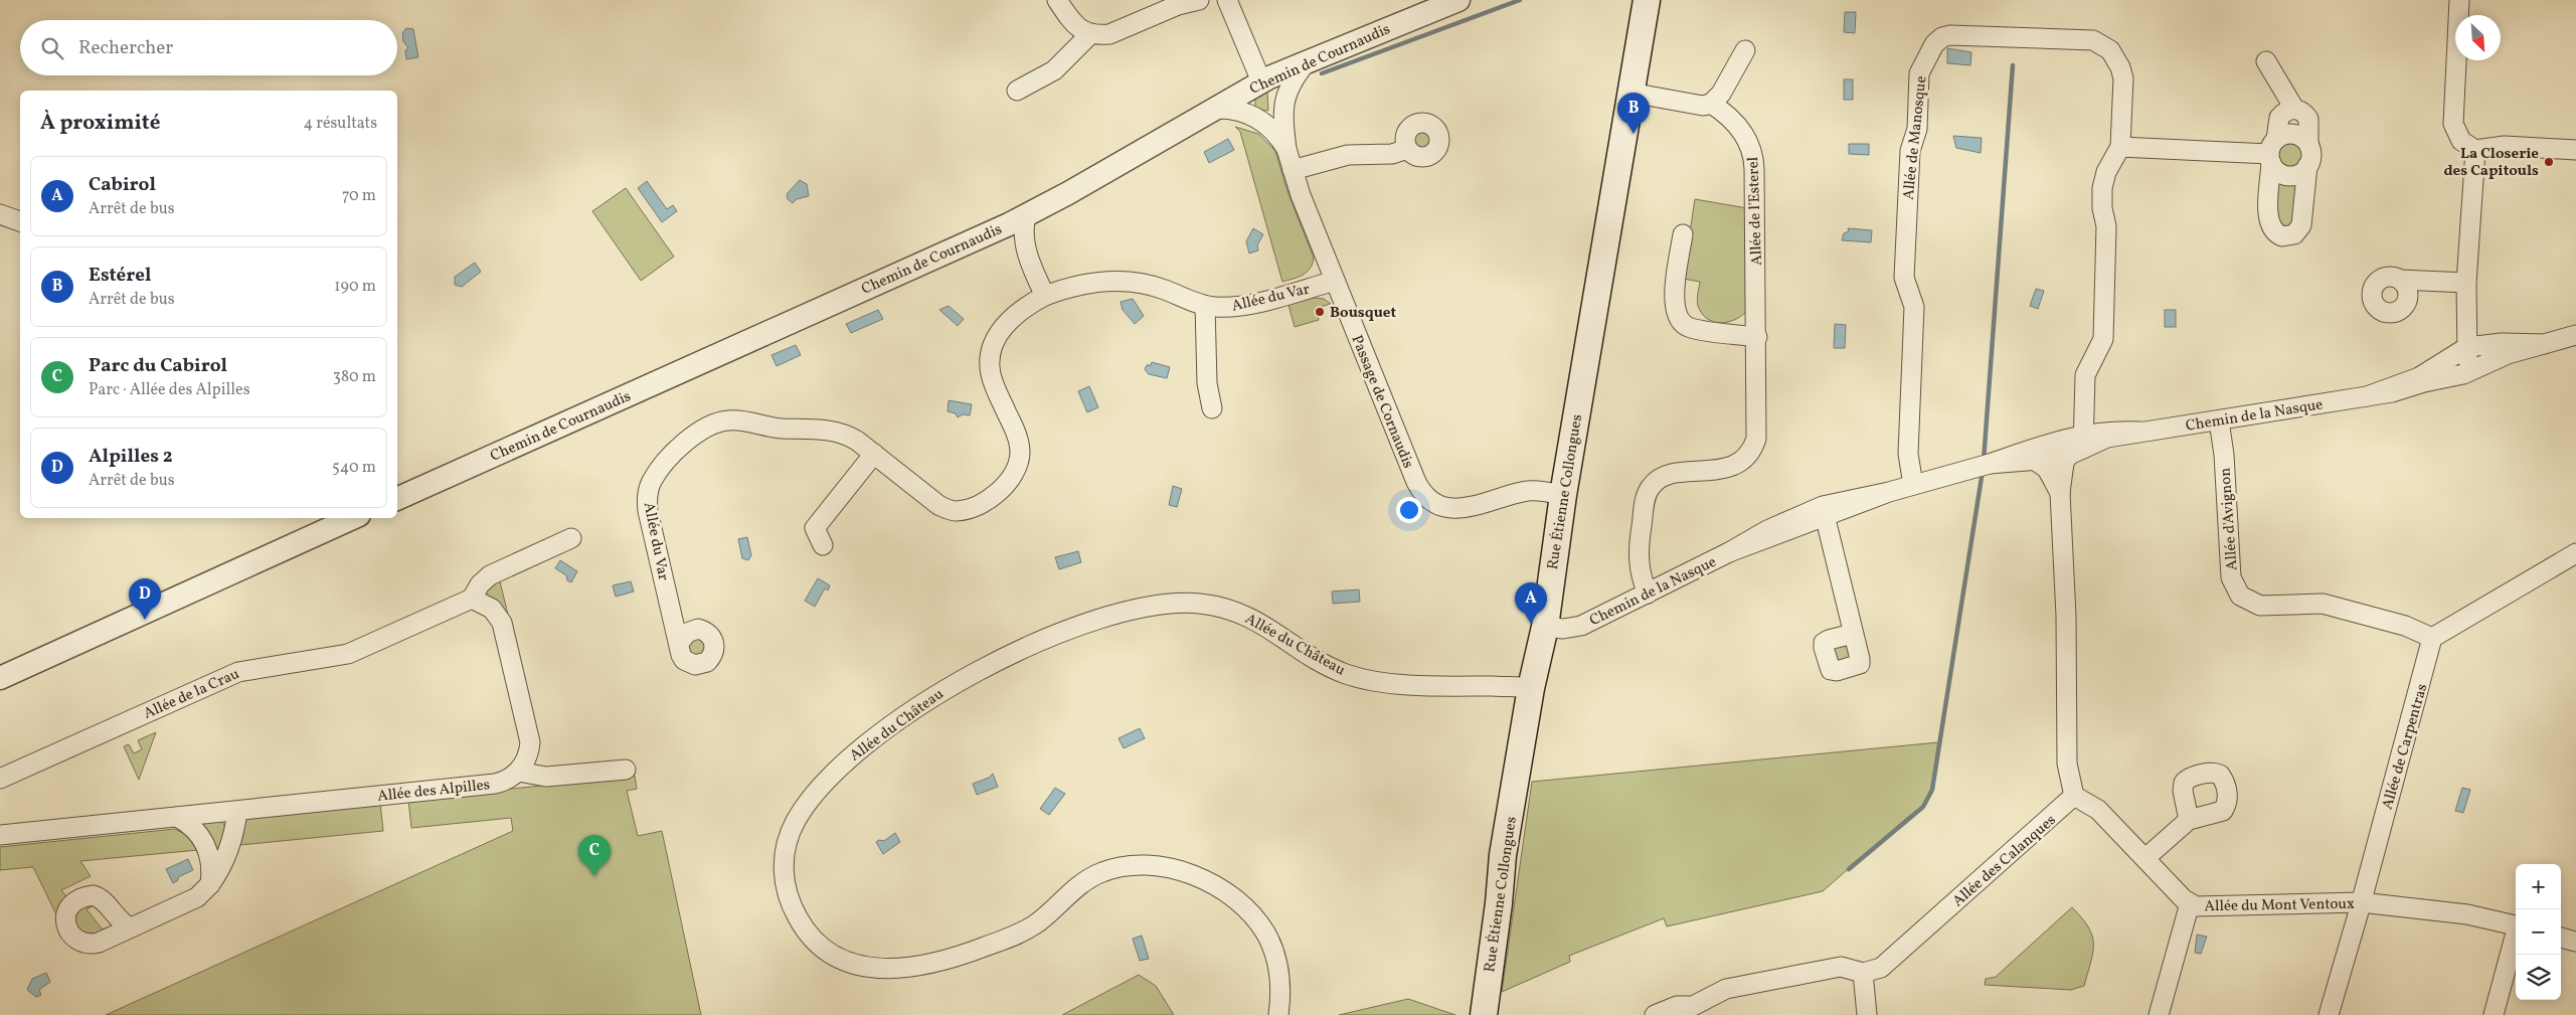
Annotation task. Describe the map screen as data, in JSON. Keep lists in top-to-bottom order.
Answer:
{
  "streets": {
    "main road": ["Rue Étienne Collongues"],
    "street": [
      "Chemin de Cournaudis",
      "Allée de Manosque",
      "Allée de l'Esterel",
      "Allée du Var",
      "Passage de Cornaudis",
      "Chemin de la Nasque",
      "Allée d'Avignon",
      "Allée du Château",
      "Allée de la Crau",
      "Allée de Carpentras",
      "Allée des Alpilles",
      "Allée des Calanques",
      "Allée du Mont Ventoux"
    ]
  },
  "crossings": [
    ["Chemin de Cournaudis", "Passage de Cornaudis"],
    ["Allée de Manosque", "Chemin de la Nasque"],
    ["Allée de l'Esterel", "Chemin de la Nasque"],
    ["Allée du Var", "Passage de Cornaudis"],
    ["Passage de Cornaudis", "Rue Étienne Collongues"],
    ["Chemin de la Nasque", "Rue Étienne Collongues"],
    ["Chemin de la Nasque", "Allée d'Avignon"],
    ["Rue Étienne Collongues", "Allée du Château"],
    ["Allée d'Avignon", "Allée de Carpentras"],
    ["Allée de Carpentras", "Allée du Mont Ventoux"]
  ],
  "places": ["La Closerie des Capitouls", "Bousquet"],
  "north": "bottom right",
  "page": {
    "search": "Rechercher",
    "heading": ["À proximité", "4 résultats"],
    "pins": [
      "B",
      "D",
      "A",
      "C"
    ],
    "list": [
      {
        "mark": "A",
        "name": "Cabirol",
        "note": "Arrêt de bus",
        "value": "70 m"
      },
      {
        "mark": "B",
        "name": "Estérel",
        "note": "Arrêt de bus",
        "value": "190 m"
      },
      {
        "mark": "C",
        "name": "Parc du Cabirol",
        "note": "Parc · Allée des Alpilles",
        "value": "380 m"
      },
      {
        "mark": "D",
        "name": "Alpilles 2",
        "note": "Arrêt de bus",
        "value": "540 m"
      }
    ],
    "map_buttons": ["+", "−"]
  }
}
